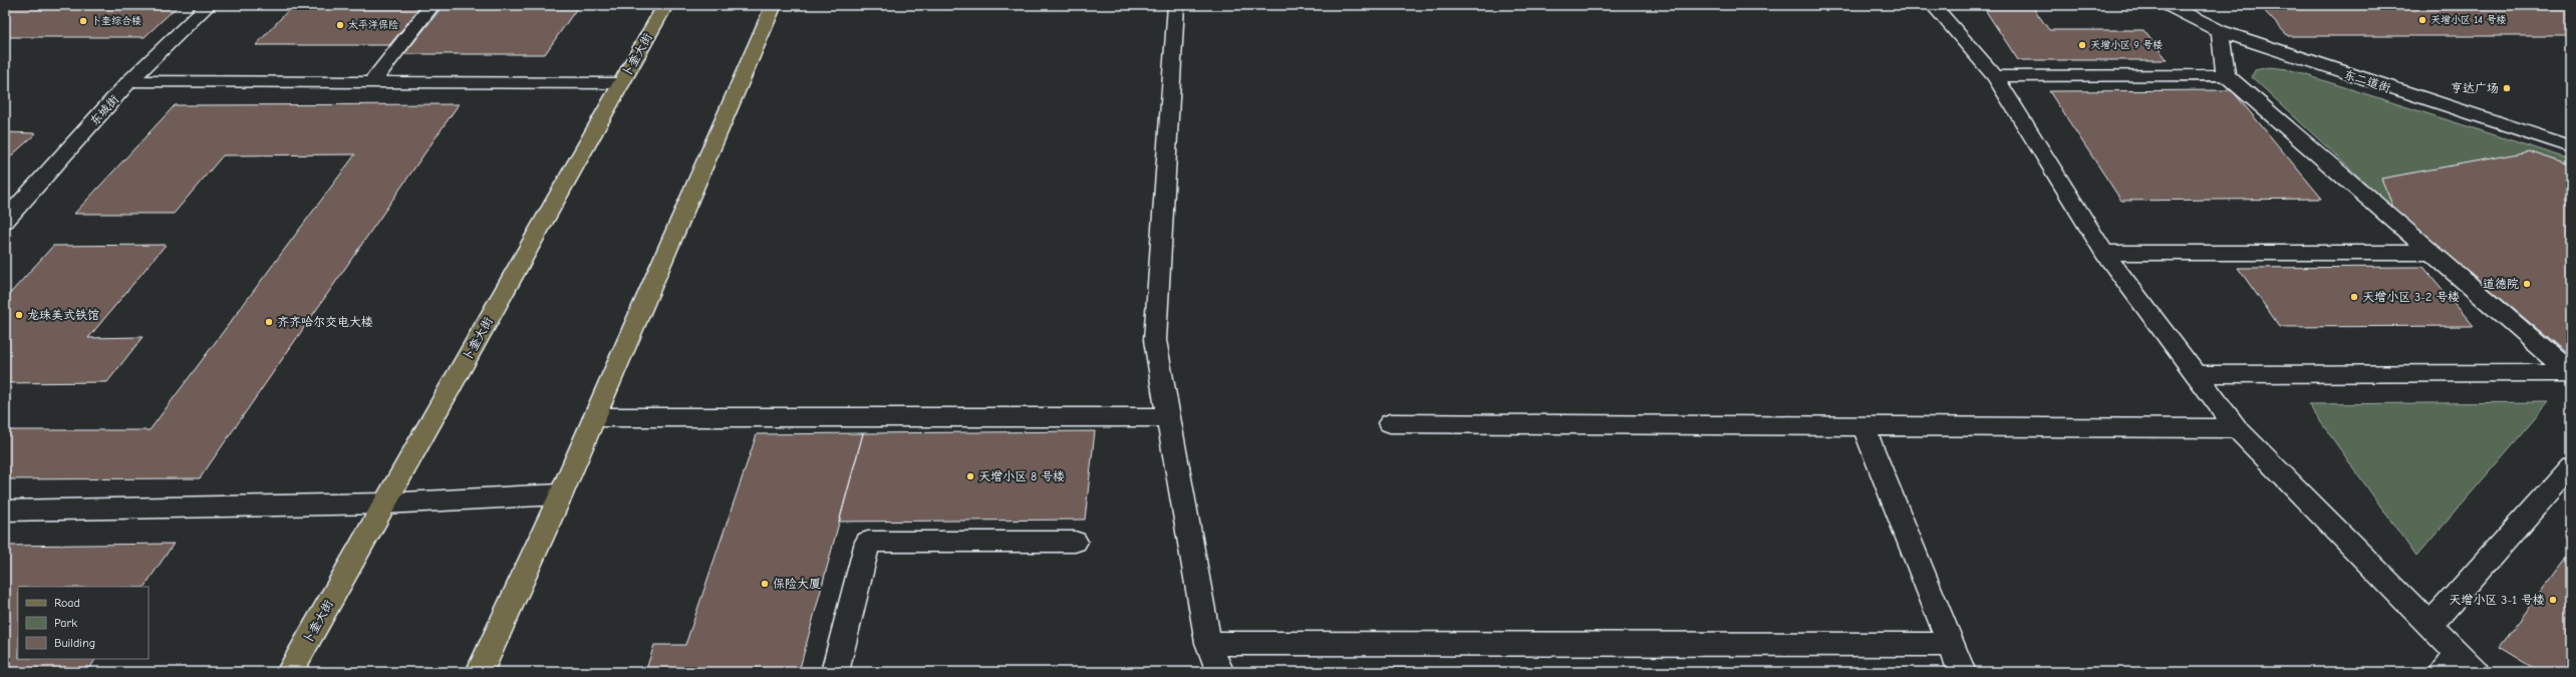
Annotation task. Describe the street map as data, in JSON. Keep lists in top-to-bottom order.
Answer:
{
  "streets": {
    "main road": ["卜奎大街"],
    "street": ["东二道街", "东城街"]
  },
  "places": [
    "天增小区 14 号楼",
    "卜奎综合楼",
    "太平洋保险",
    "天增小区 9 号楼",
    "亨达广场",
    "道德院",
    "天增小区 3-2 号楼",
    "龙珠美式铁馆",
    "齐齐哈尔交电大楼",
    "天增小区 8 号楼",
    "保险大厦",
    "天增小区 3-1 号楼"
  ],
  "legend": ["Road", "Park", "Building"]
}
